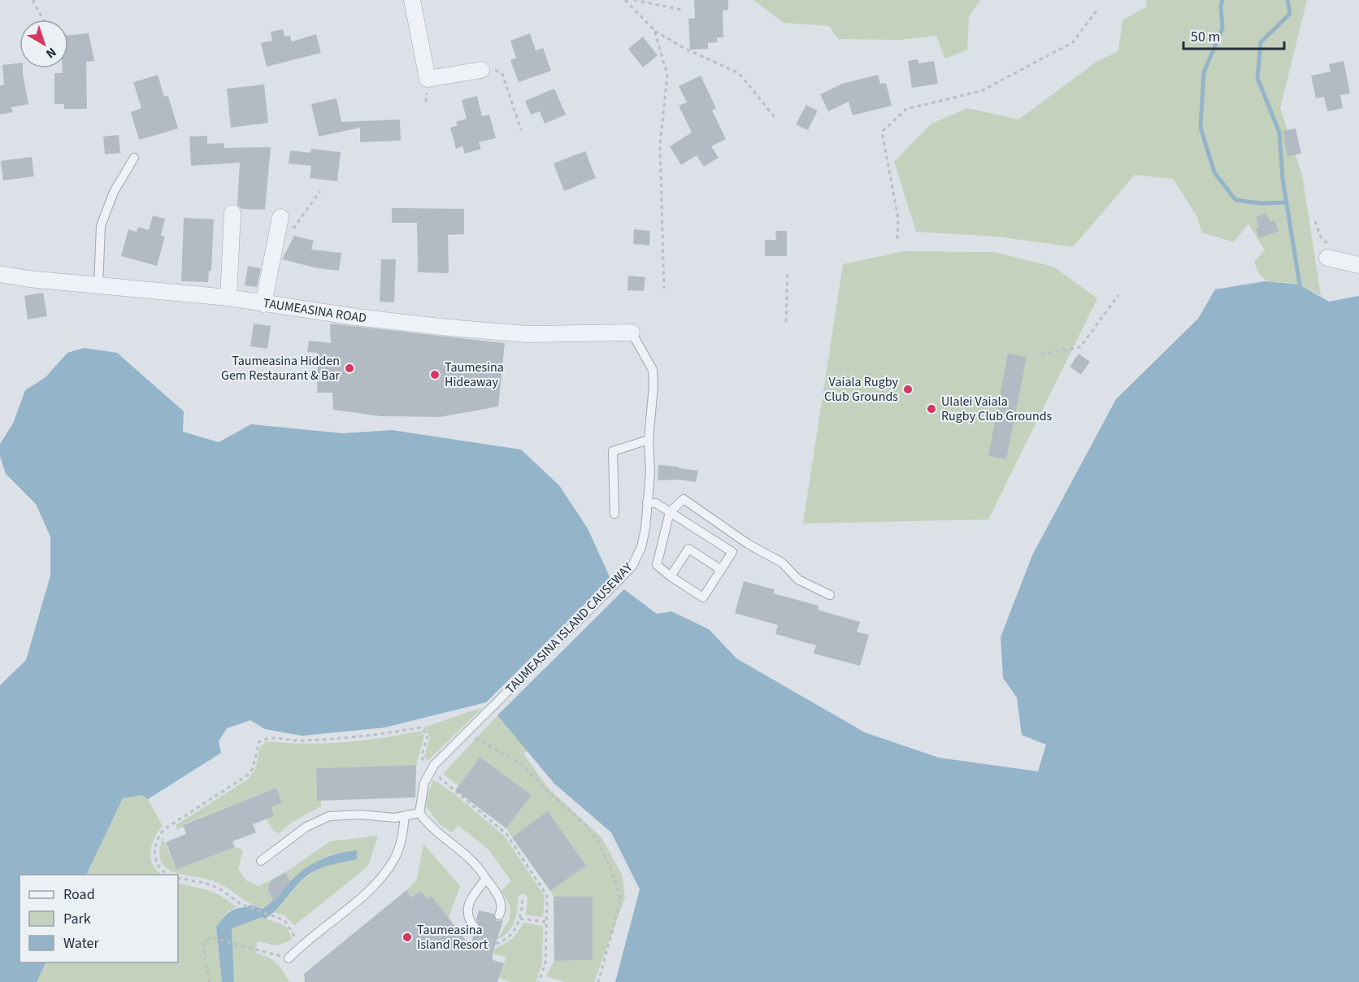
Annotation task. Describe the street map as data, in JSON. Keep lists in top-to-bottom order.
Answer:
{
  "streets": {
    "street": ["TAUMEASINA ROAD"],
    "lane": ["TAUMEASINA ISLAND CAUSEWAY"]
  },
  "crossings": [
    ["TAUMEASINA ROAD", "TAUMEASINA ISLAND CAUSEWAY"]
  ],
  "places": [
    "Taumeasina Hidden Gem Restaurant & Bar",
    "Taumesina Hideaway",
    "Vaiala Rugby Club Grounds",
    "Ulalei Vaiala Rugby Club Grounds",
    "Taumeasina Island Resort"
  ],
  "legend": ["Road", "Park", "Water"],
  "scale_bar": "50 m",
  "north": "bottom right"
}
